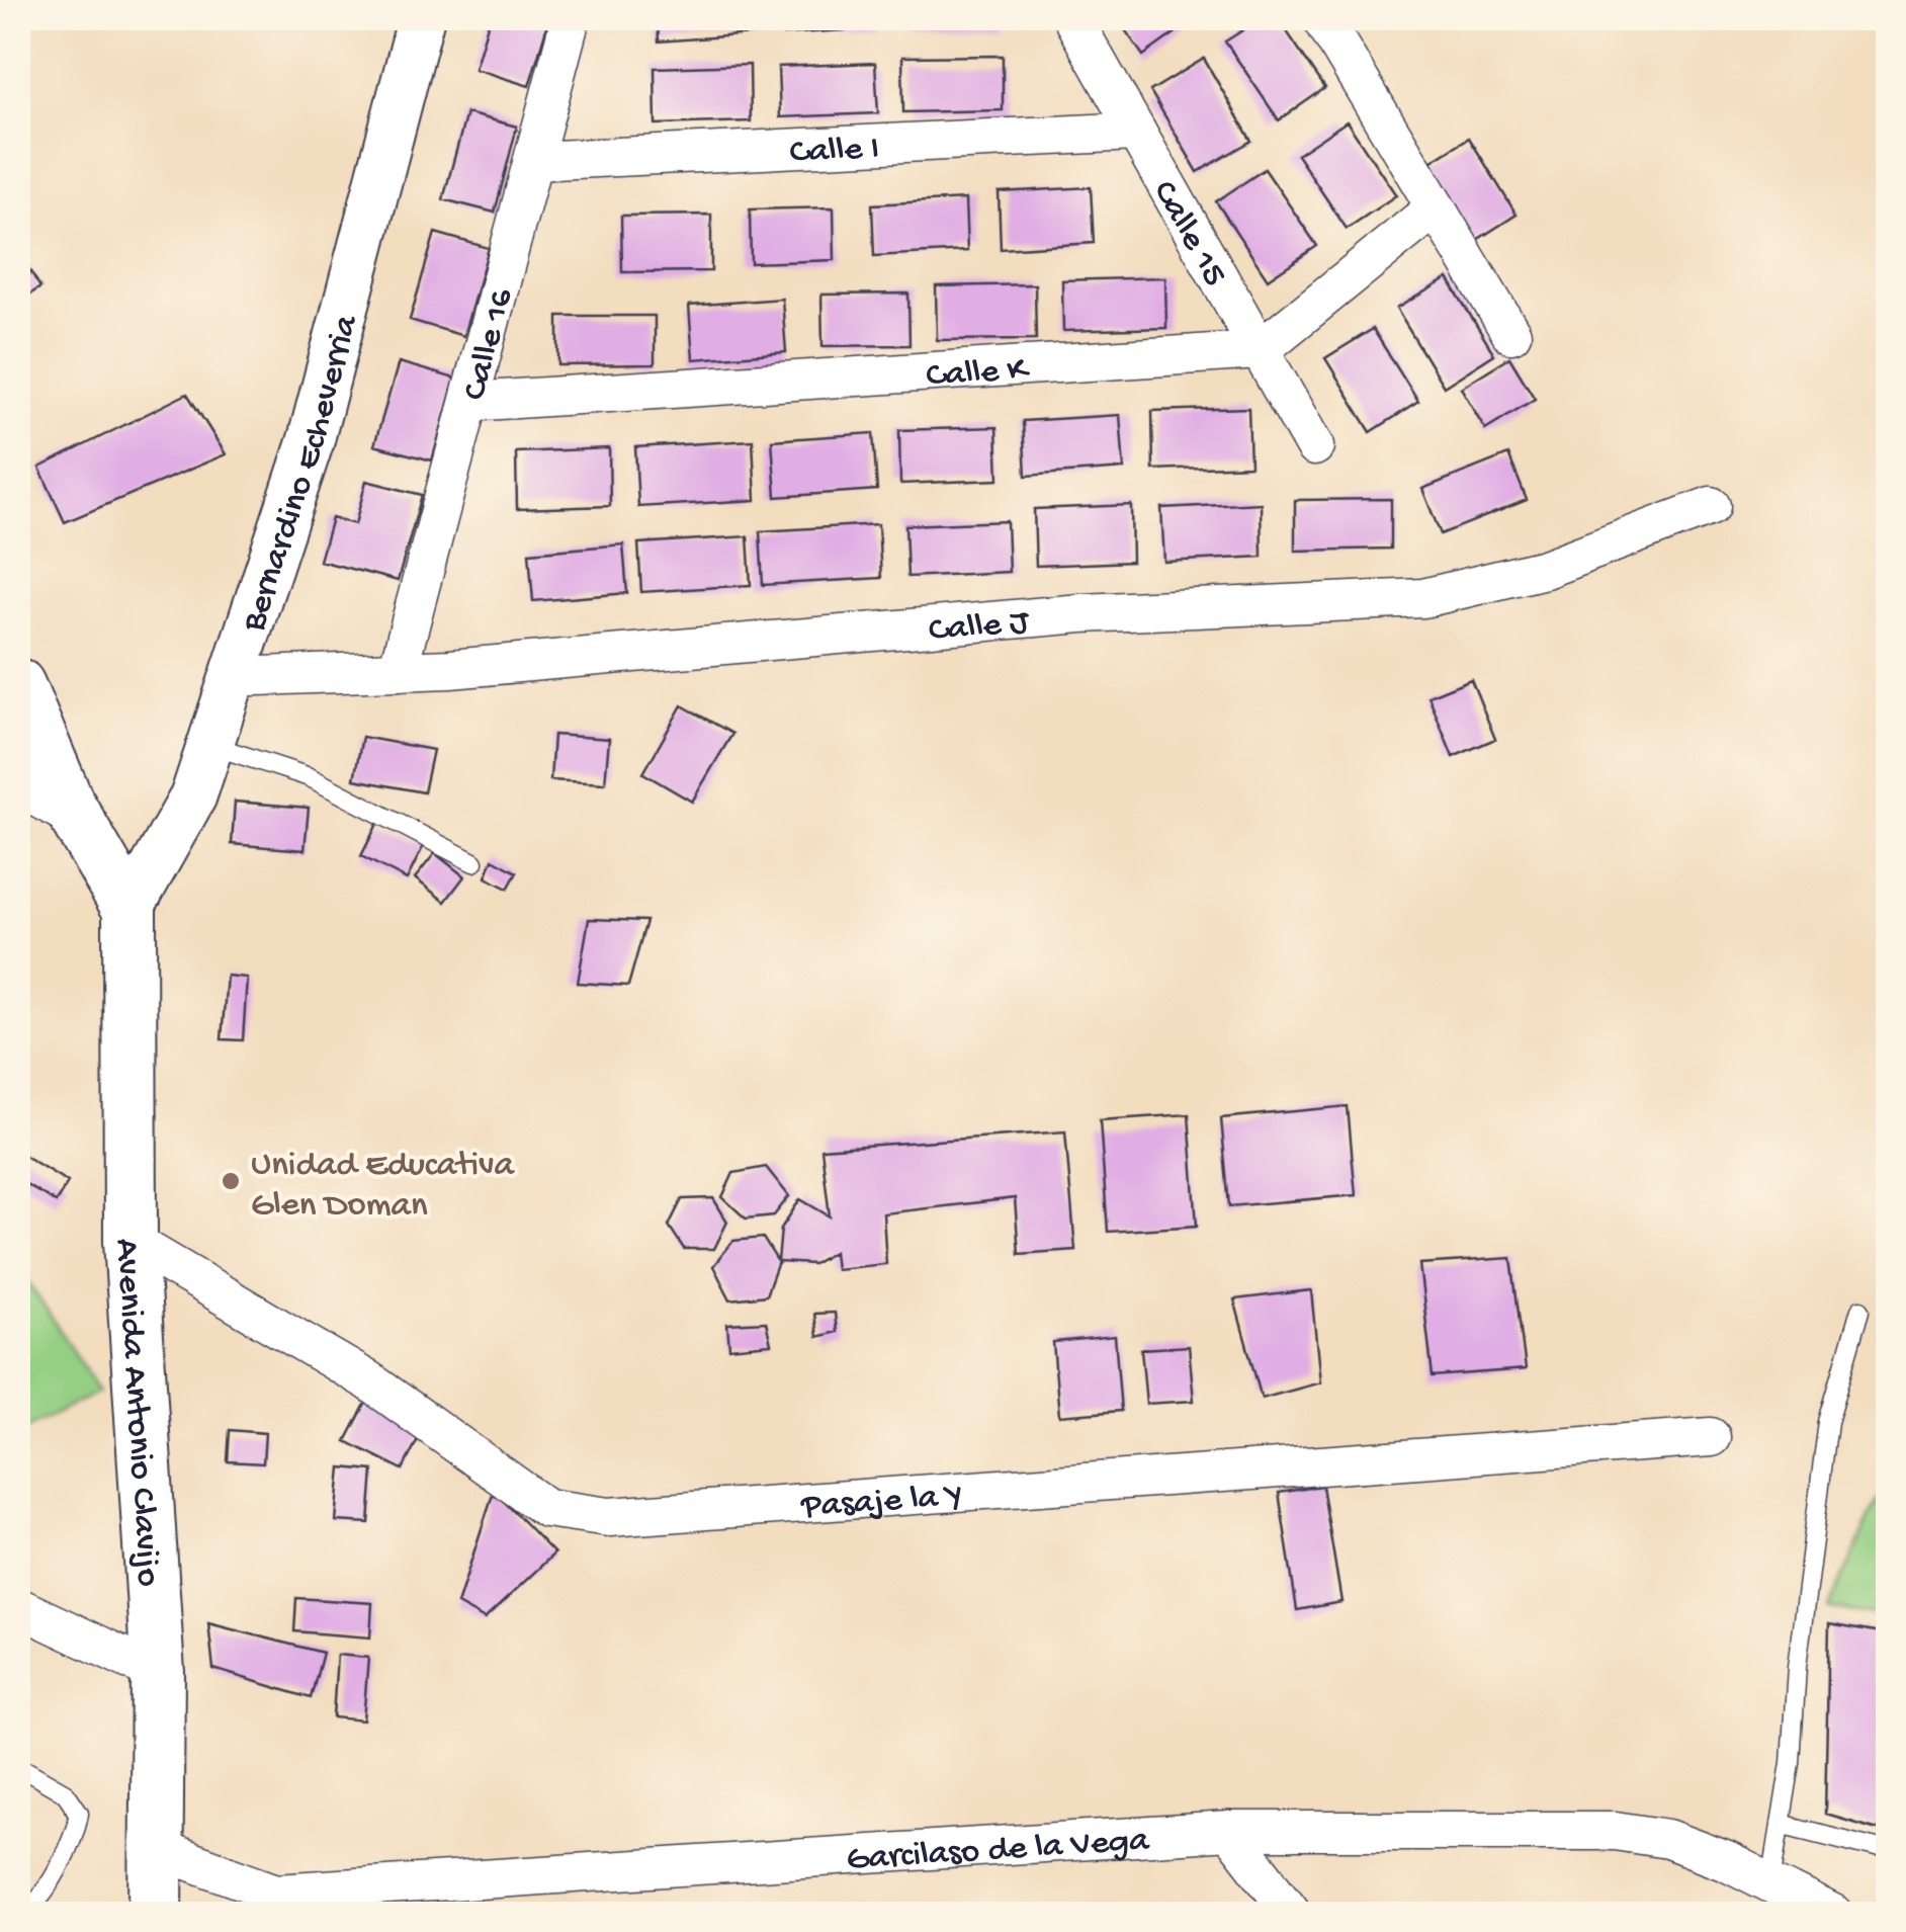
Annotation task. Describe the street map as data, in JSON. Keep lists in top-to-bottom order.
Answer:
{
  "streets": {
    "main road": ["Avenida Antonio Clavijo"],
    "street": [
      "Calle I",
      "Calle 15",
      "Calle 16",
      "Calle K",
      "Bernardino Echeverria",
      "Calle J",
      "Pasaje la Y",
      "Garcilaso de la Vega"
    ]
  },
  "crossings": [
    ["Calle I", "Calle 15"],
    ["Calle I", "Calle 16"],
    ["Calle 15", "Calle K"],
    ["Calle 16", "Calle K"],
    ["Calle 16", "Calle J"],
    ["Bernardino Echeverria", "Calle J"],
    ["Bernardino Echeverria", "Avenida Antonio Clavijo"],
    ["Avenida Antonio Clavijo", "Pasaje la Y"],
    ["Avenida Antonio Clavijo", "Garcilaso de la Vega"]
  ],
  "places": ["Unidad Educativa Glen Doman"]
}
